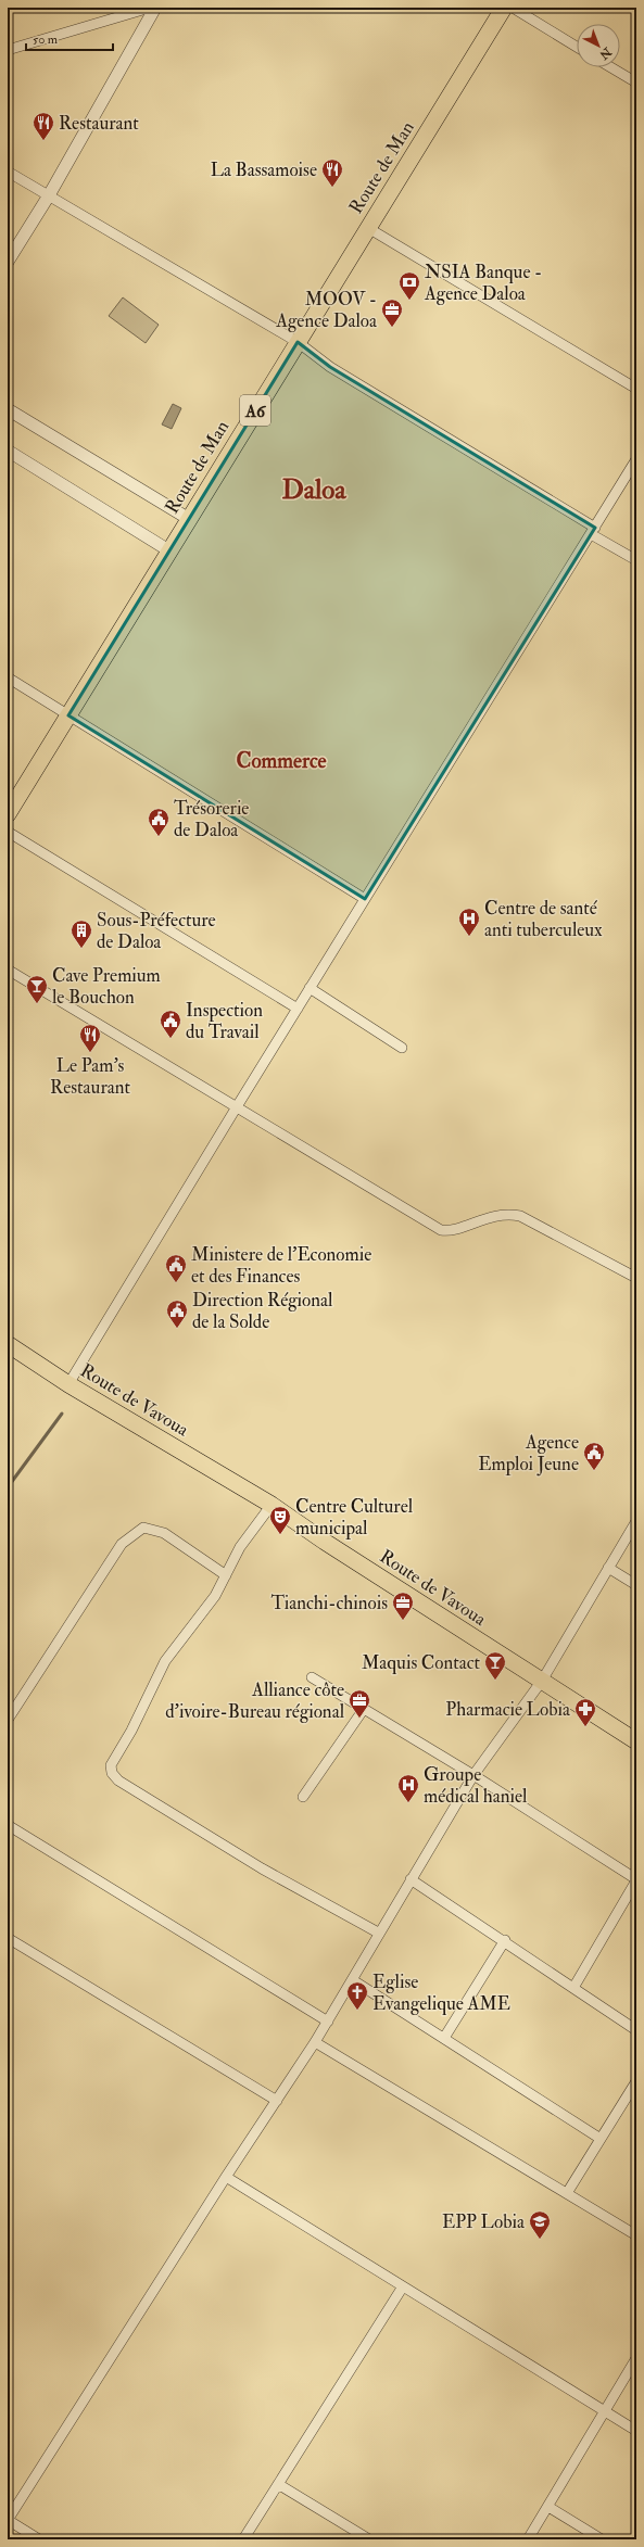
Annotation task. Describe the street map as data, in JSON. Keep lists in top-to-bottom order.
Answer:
{
  "streets": {
    "main road": ["Route de Man", "A6", "Route de Vavoua"]
  },
  "districts": ["Daloa", "Commerce"],
  "places": {
    "restaurant": ["Restaurant", "La Bassamoise", "Le Pam's Restaurant"],
    "bank": ["NSIA Banque - Agence Daloa"],
    "office": ["MOOV - Agence Daloa", "Tianchi-chinois", "Alliance côte d'ivoire-Bureau régional"],
    "public building": [
      "Trésorerie de Daloa",
      "Inspection du Travail",
      "Ministere de l'Economie et des Finances",
      "Direction Régional de la Solde",
      "Agence Emploi Jeune"
    ],
    "hospital": ["Centre de santé anti tuberculeux", "Groupe médical haniel"],
    "building": ["Sous-Préfecture de Daloa"],
    "bar": ["Cave Premium le Bouchon", "Maquis Contact"],
    "theatre": ["Centre Culturel municipal"],
    "pharmacy": ["Pharmacie Lobia"],
    "church": ["Eglise Evangelique AME"],
    "school or university": ["EPP Lobia"]
  },
  "scale_bar": "50 m",
  "north": "bottom right"
}
